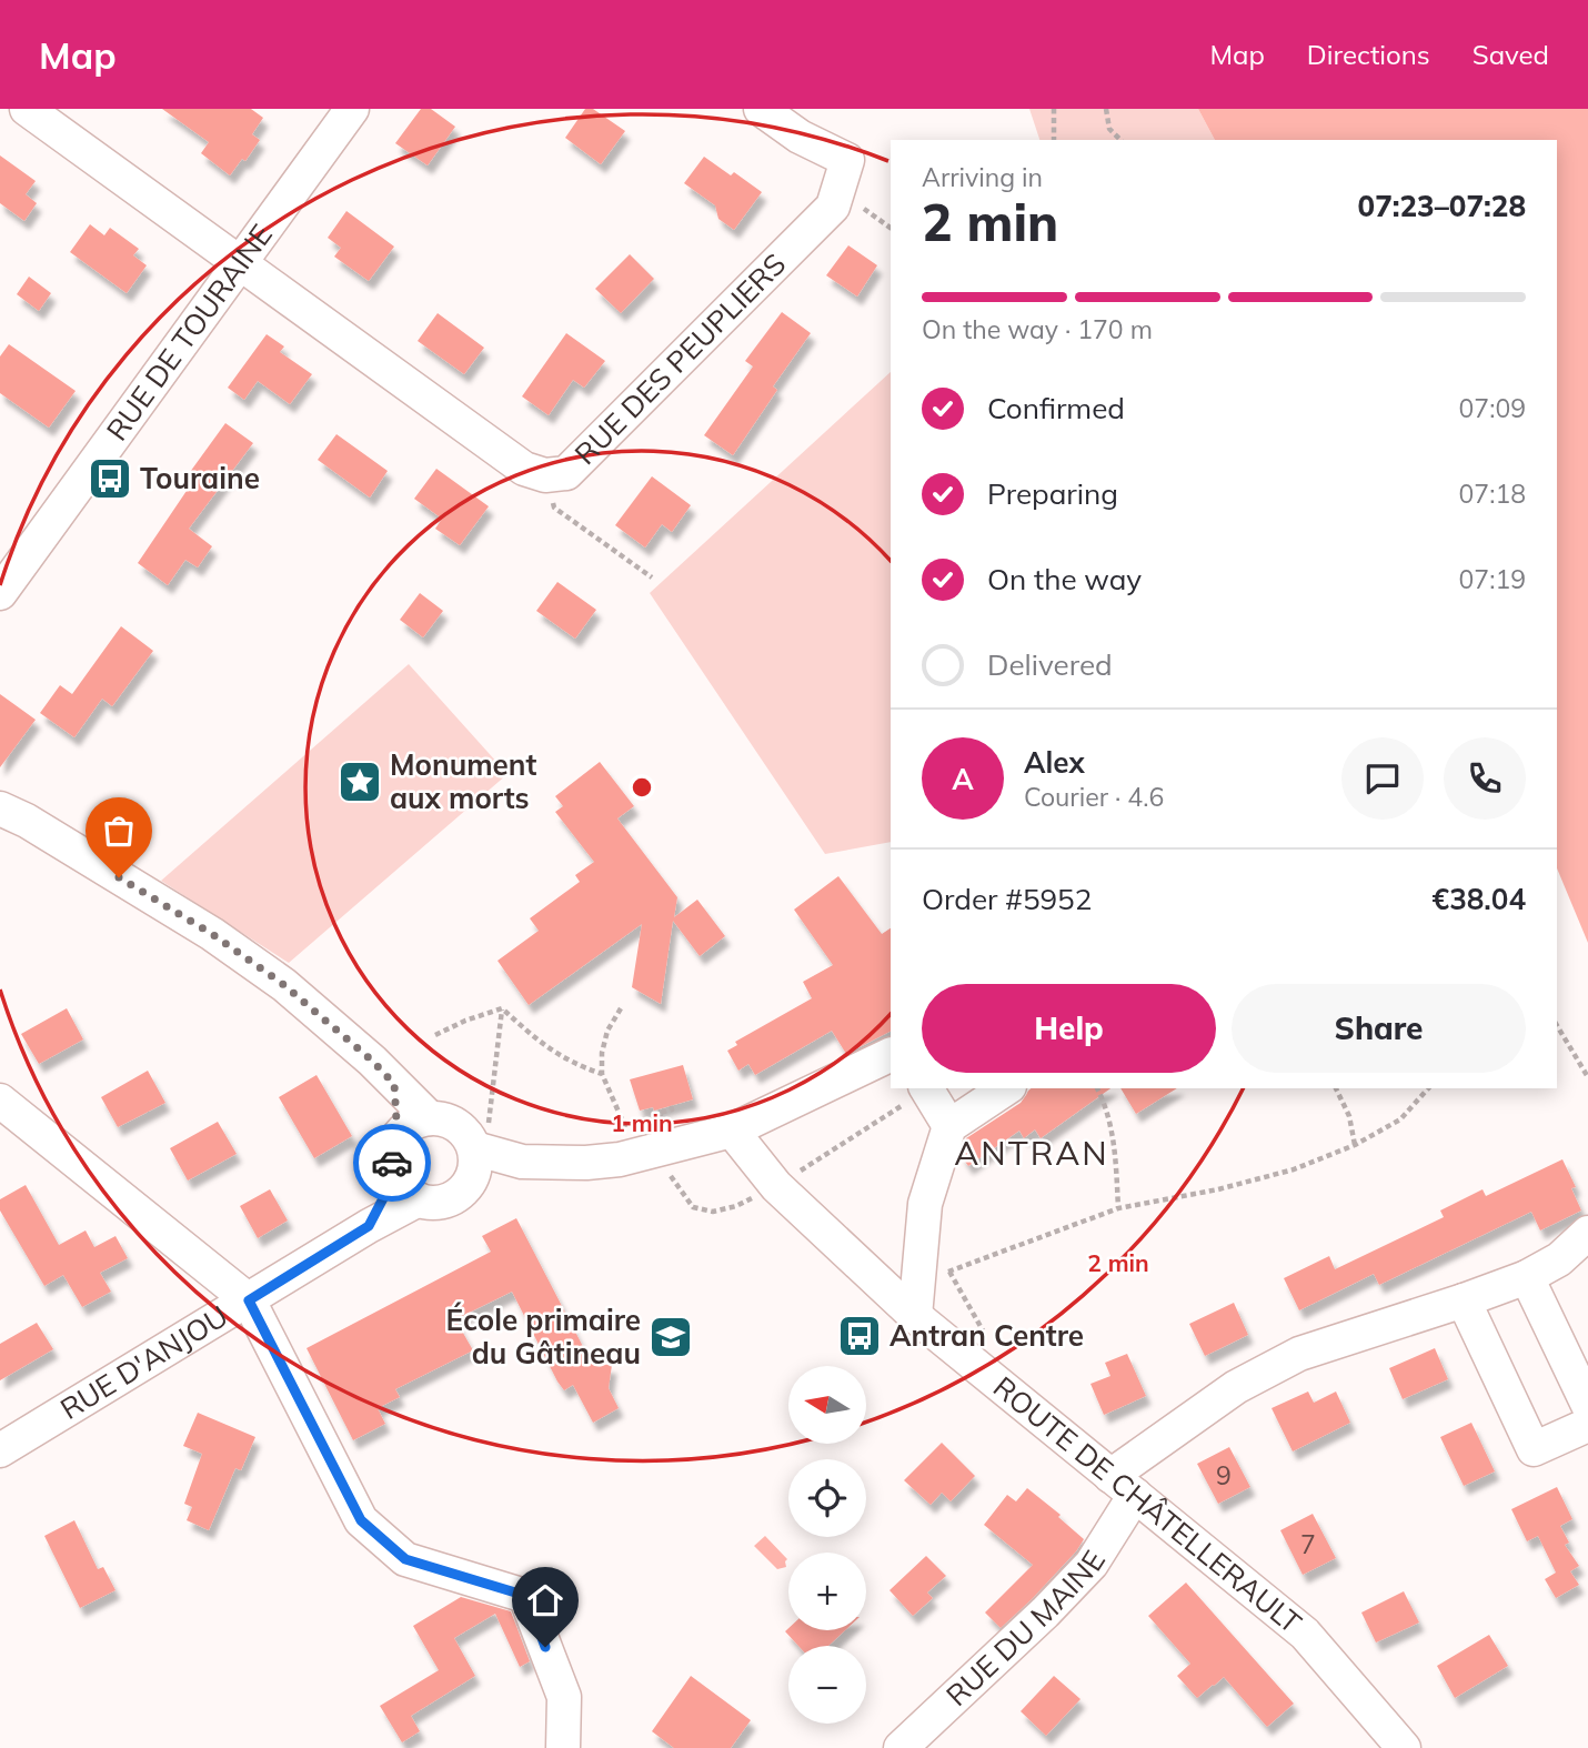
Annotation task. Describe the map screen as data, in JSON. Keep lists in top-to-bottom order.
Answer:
{
  "streets": {
    "street": [
      "RUE DE TOURAINE",
      "RUE DES PEUPLIERS",
      "RUE D'ANJOU",
      "ROUTE DE CHÂTELLERAULT",
      "RUE DU MAINE"
    ]
  },
  "crossings": [
    ["RUE DE TOURAINE", "RUE DES PEUPLIERS"],
    ["ROUTE DE CHÂTELLERAULT", "RUE DU MAINE"]
  ],
  "districts": ["ANTRAN"],
  "places": {
    "bus stop": ["Touraine", "Antran Centre"],
    "place": ["Monument aux morts"],
    "school or university": ["École primaire du Gâtineau"]
  },
  "house_numbers": ["9", "7"],
  "north": "left",
  "page": {
    "header": "Map",
    "nav": ["Map", "Directions", "Saved"],
    "heading": ["2 min", "Arriving in", "07:23–07:28"],
    "panel": [
      "Alex",
      "Courier · 4.6",
      "Order #5952",
      "€38.04"
    ],
    "bar": "On the way · 170 m",
    "list": [
      ["Confirmed", "07:09"],
      ["Preparing", "07:18"],
      ["On the way", "07:19"],
      "Delivered"
    ],
    "round": "A",
    "buttons": ["Help", "Share"],
    "map_buttons": ["+", "−"]
  },
  "rings": ["1 min", "2 min"]
}
